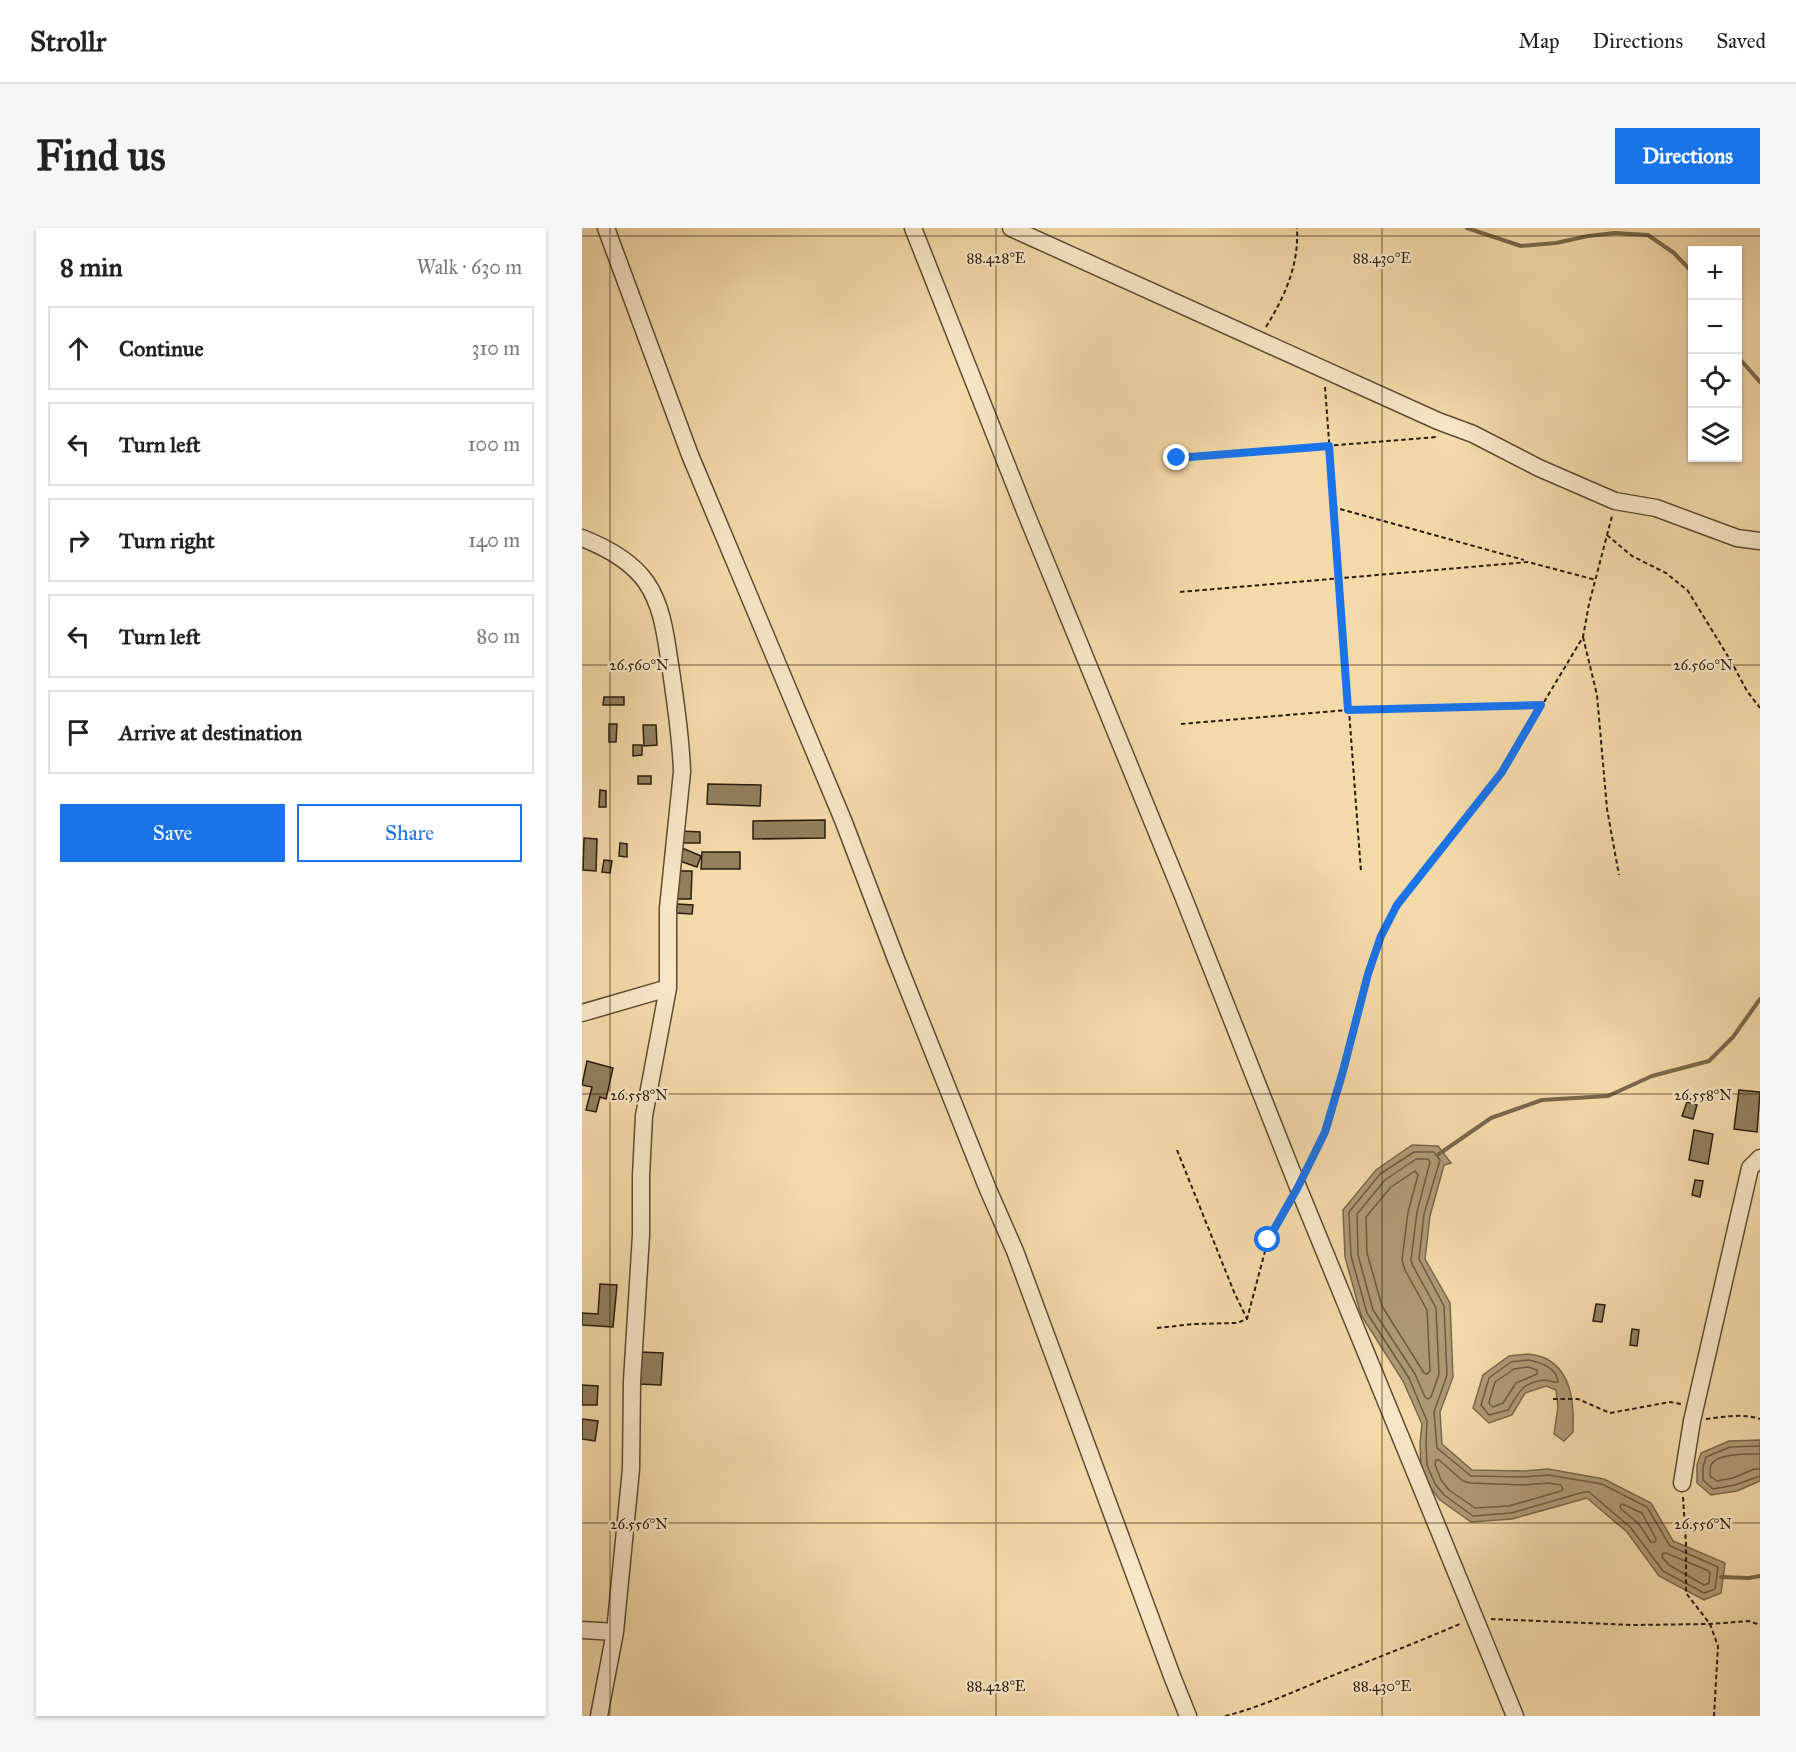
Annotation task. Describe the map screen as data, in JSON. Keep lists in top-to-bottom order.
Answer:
{
  "page": {
    "header": "Strollr",
    "nav": ["Map", "Directions", "Saved"],
    "buttons": [
      "Directions",
      ["Save", "Share"]
    ],
    "title": "Find us",
    "heading": ["8 min", "Walk · 630 m"],
    "map_buttons": ["+", "−"],
    "list": [
      ["Continue", "310 m"],
      ["Turn left", "100 m"],
      ["Turn right", "140 m"],
      ["Turn left", "80 m"],
      "Arrive at destination"
    ]
  },
  "coordinates": [
    "88.428°E",
    "88.430°E",
    "26.560°N",
    "26.558°N",
    "26.556°N"
  ]
}
